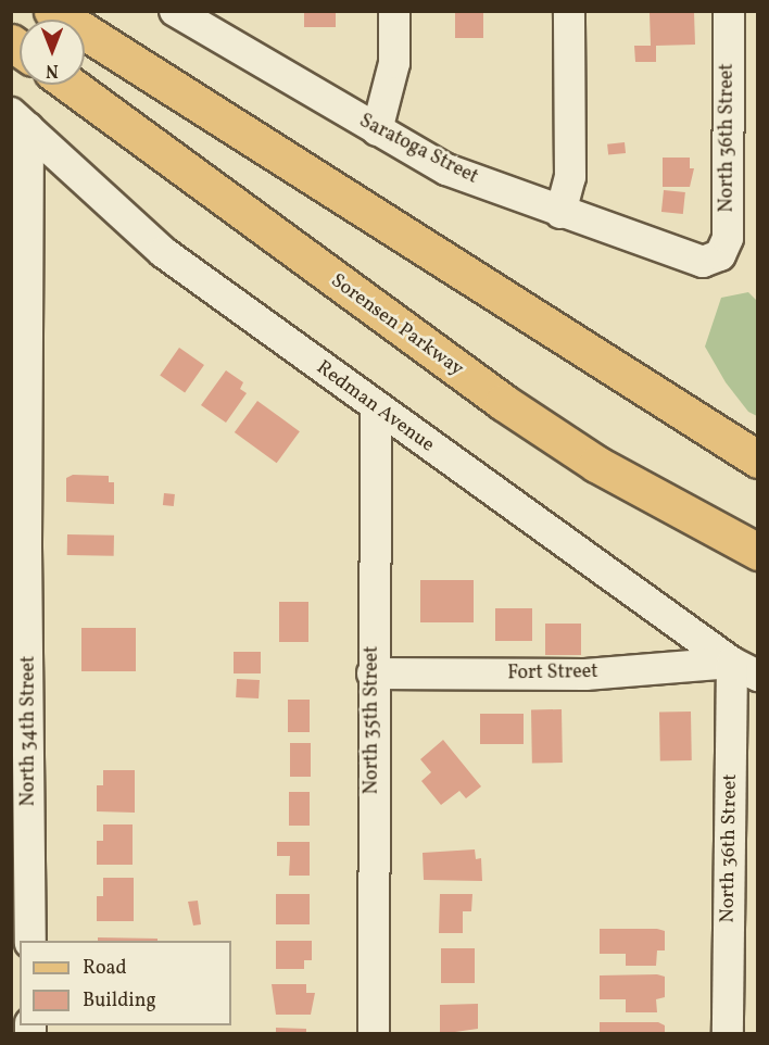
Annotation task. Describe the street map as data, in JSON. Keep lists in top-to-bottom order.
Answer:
{
  "streets": {
    "main road": ["Sorensen Parkway"],
    "street": [
      "North 36th Street",
      "Saratoga Street",
      "Redman Avenue",
      "Fort Street",
      "North 35th Street",
      "North 34th Street"
    ]
  },
  "crossings": [
    ["North 36th Street", "Saratoga Street"],
    ["North 36th Street", "Redman Avenue"],
    ["North 36th Street", "Fort Street"],
    ["Redman Avenue", "Fort Street"],
    ["Redman Avenue", "North 35th Street"],
    ["Redman Avenue", "North 34th Street"],
    ["Fort Street", "North 35th Street"]
  ],
  "legend": ["Road", "Building"],
  "north": "bottom"
}
